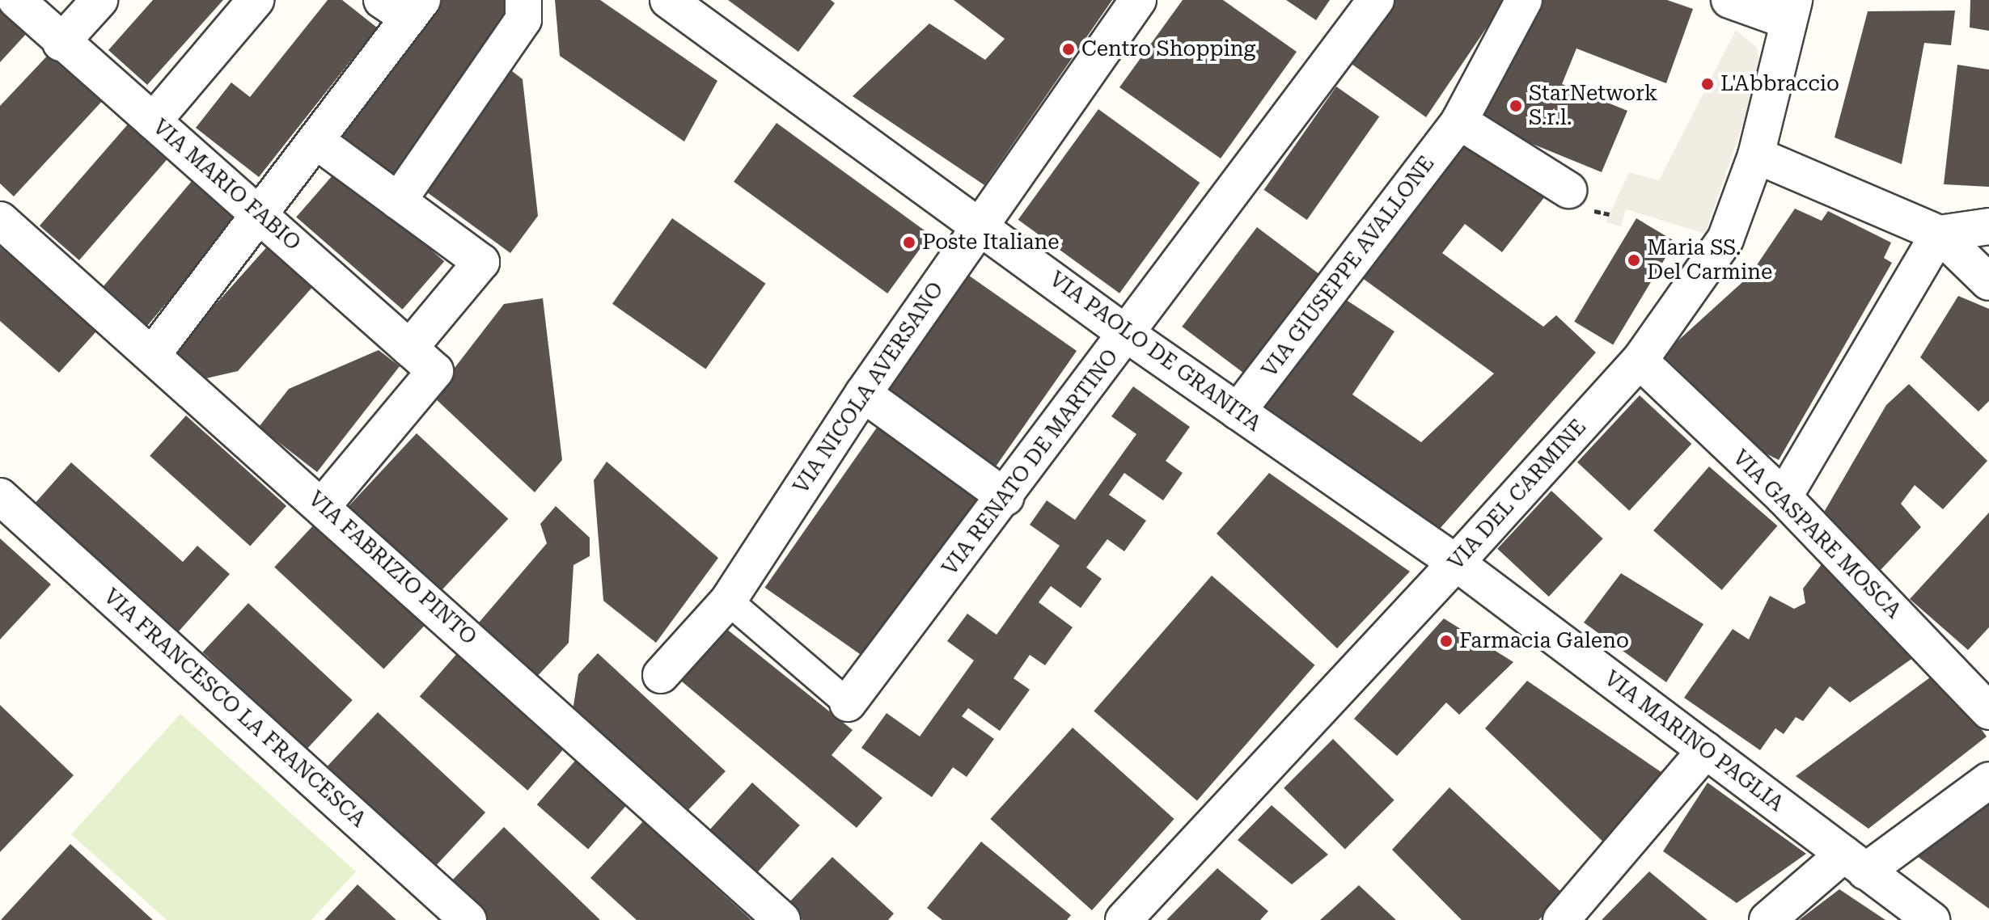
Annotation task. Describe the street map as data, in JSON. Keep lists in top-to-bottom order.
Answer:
{
  "streets": {
    "street": [
      "VIA MARIO FABIO",
      "VIA GIUSEPPE AVALLONE",
      "VIA PAOLO DE GRANITA",
      "VIA NICOLA AVERSANO",
      "VIA RENATO DE MARTINO",
      "VIA DEL CARMINE",
      "VIA GASPARE MOSCA",
      "VIA FABRIZIO PINTO",
      "VIA FRANCESCO LA FRANCESCA",
      "VIA MARINO PAGLIA"
    ]
  },
  "crossings": [
    ["VIA GIUSEPPE AVALLONE", "VIA PAOLO DE GRANITA"],
    ["VIA PAOLO DE GRANITA", "VIA NICOLA AVERSANO"],
    ["VIA PAOLO DE GRANITA", "VIA RENATO DE MARTINO"],
    ["VIA PAOLO DE GRANITA", "VIA DEL CARMINE"],
    ["VIA PAOLO DE GRANITA", "VIA MARINO PAGLIA"],
    ["VIA NICOLA AVERSANO", "VIA RENATO DE MARTINO"],
    ["VIA DEL CARMINE", "VIA GASPARE MOSCA"],
    ["VIA DEL CARMINE", "VIA MARINO PAGLIA"]
  ],
  "places": [
    "Centro Shopping",
    "L'Abbraccio",
    "StarNetwork S.r.l.",
    "Poste Italiane",
    "Maria SS. Del Carmine",
    "Farmacia Galeno"
  ]
}
